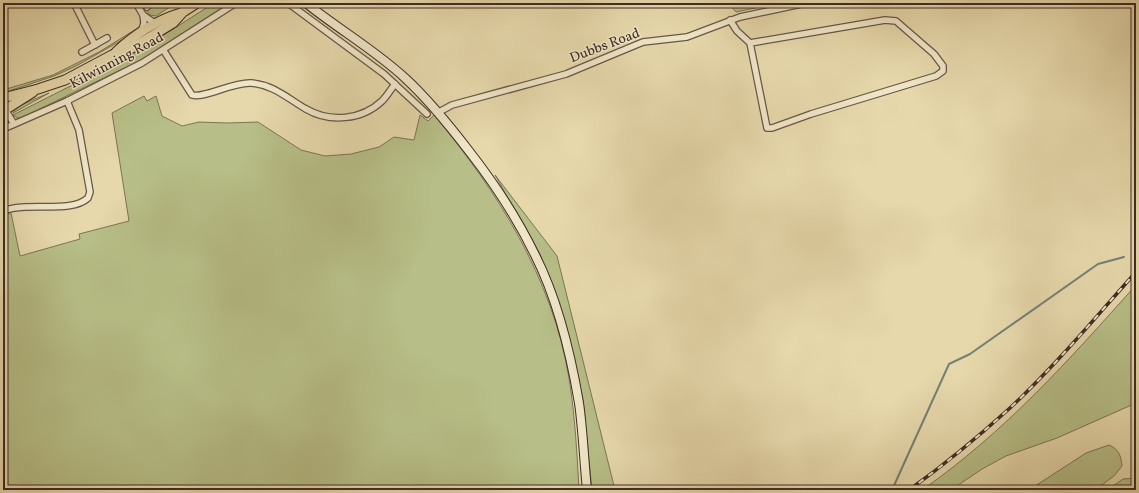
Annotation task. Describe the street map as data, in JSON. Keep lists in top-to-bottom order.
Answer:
{
  "streets": {
    "street": ["Dubbs Road", "Kilwinning Road"]
  }
}
